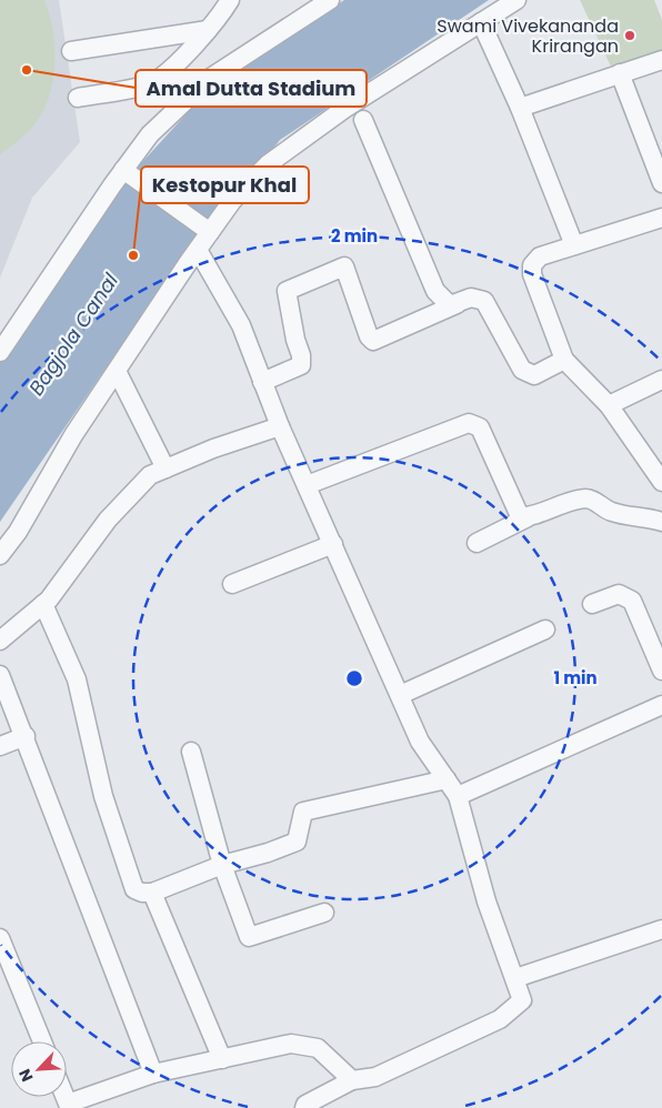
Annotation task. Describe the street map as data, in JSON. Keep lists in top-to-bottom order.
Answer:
{
  "water": ["Bagjola Canal"],
  "places": ["Swami Vivekananda Krirangan", "Amal Dutta Stadium", "Kestopur Khal"],
  "north": "bottom left",
  "rings": ["2 min", "1 min"]
}
